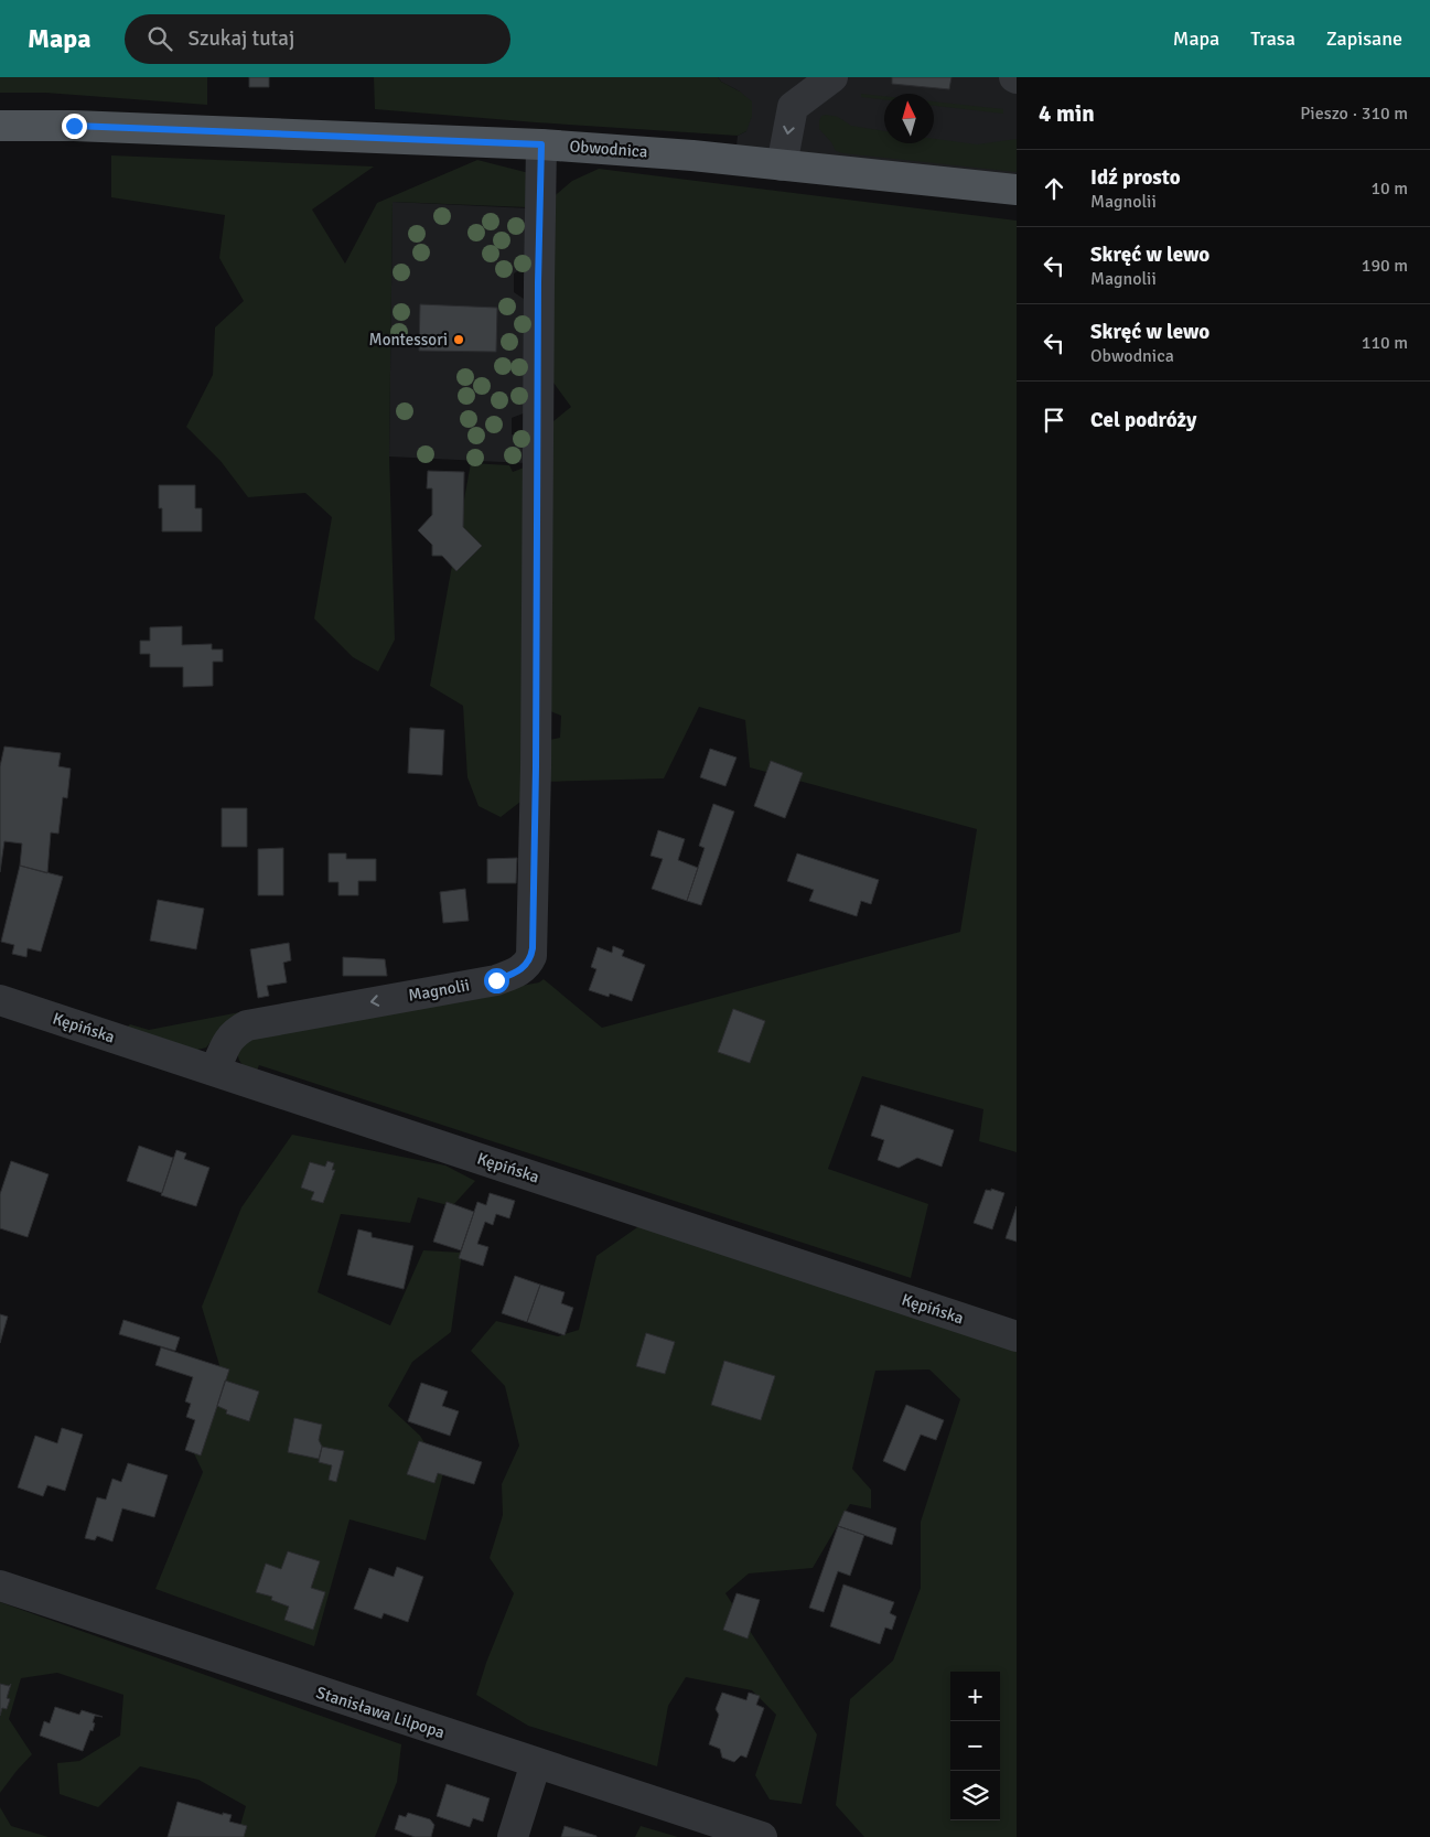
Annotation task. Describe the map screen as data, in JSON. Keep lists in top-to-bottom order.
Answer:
{
  "streets": {
    "main road": ["Obwodnica"],
    "street": ["Magnolii", "Kępińska", "Stanisława Lilpopa"]
  },
  "crossings": [
    ["Obwodnica", "Magnolii"],
    ["Magnolii", "Kępińska"]
  ],
  "one_way": ["Magnolii"],
  "places": ["Montessori"],
  "north": "top",
  "page": {
    "header": "Mapa",
    "search": "Szukaj tutaj",
    "nav": ["Mapa", "Trasa", "Zapisane"],
    "heading": ["4 min", "Pieszo · 310 m"],
    "list": [
      ["Idź prosto", "Magnolii", "10 m"],
      ["Skręć w lewo", "Magnolii", "190 m"],
      ["Skręć w lewo", "Obwodnica", "110 m"],
      "Cel podróży"
    ],
    "map_buttons": ["+", "−"]
  }
}
